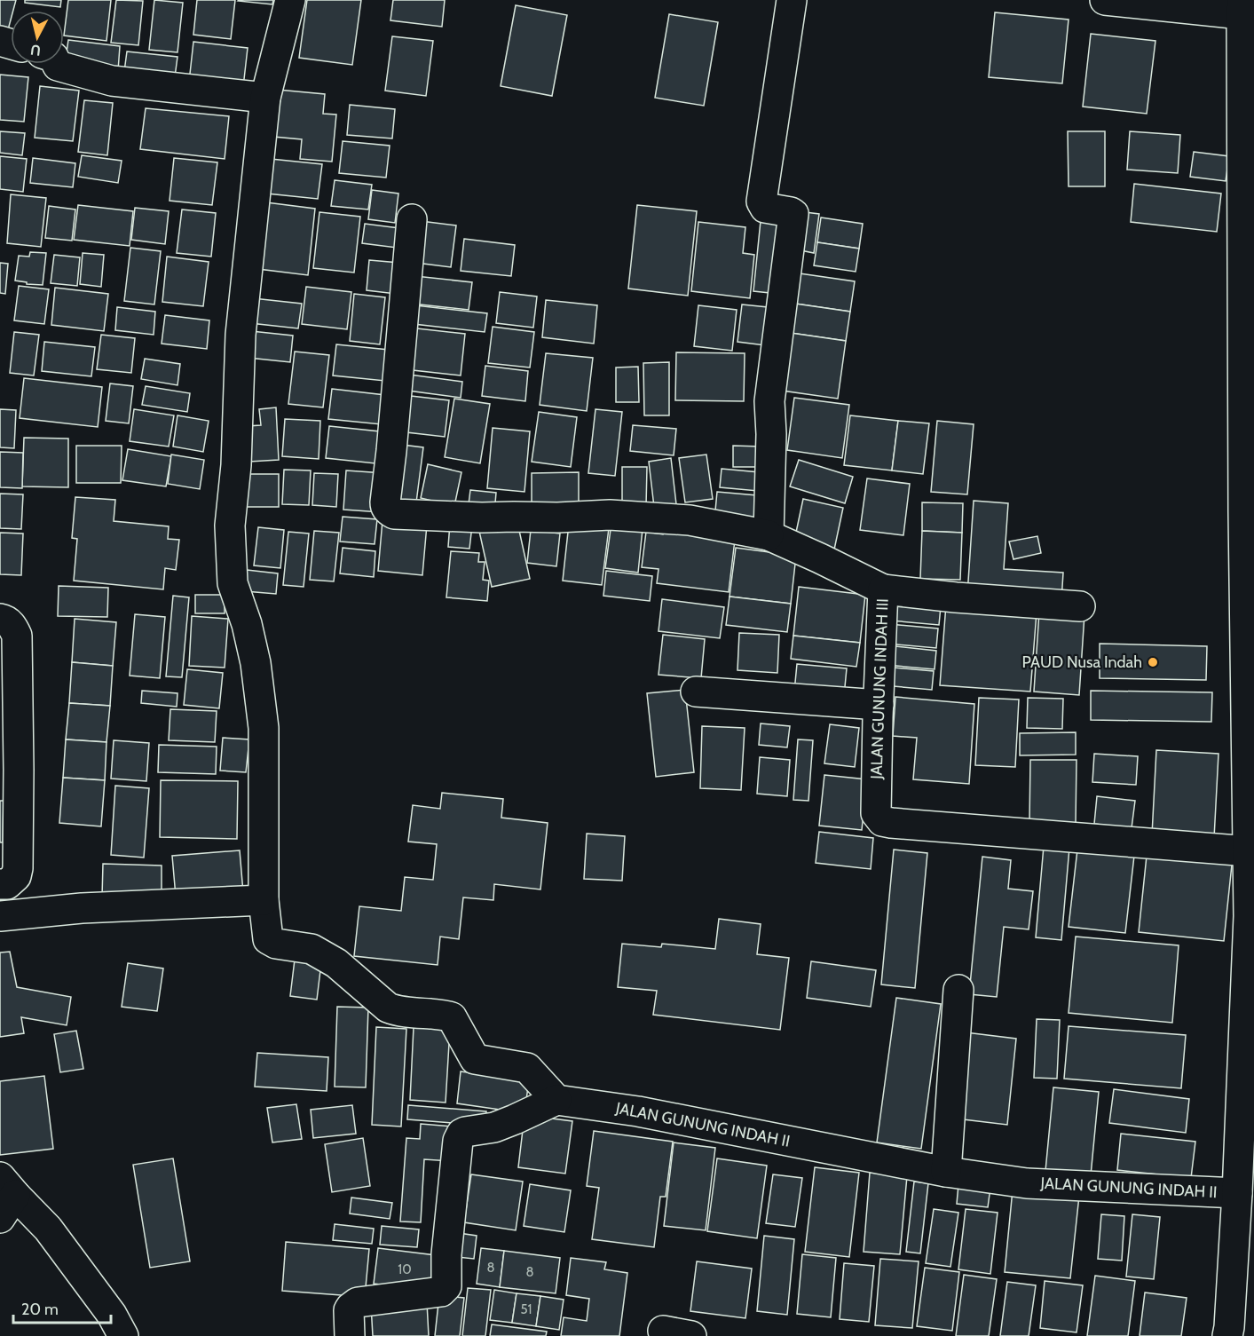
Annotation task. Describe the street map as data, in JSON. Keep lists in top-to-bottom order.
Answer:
{
  "streets": {
    "street": ["JALAN GUNUNG INDAH III", "JALAN GUNUNG INDAH II"]
  },
  "places": ["PAUD Nusa Indah"],
  "house_numbers": [
    "8",
    "10",
    "8",
    "51"
  ],
  "scale_bar": "20 m",
  "north": "bottom"
}
